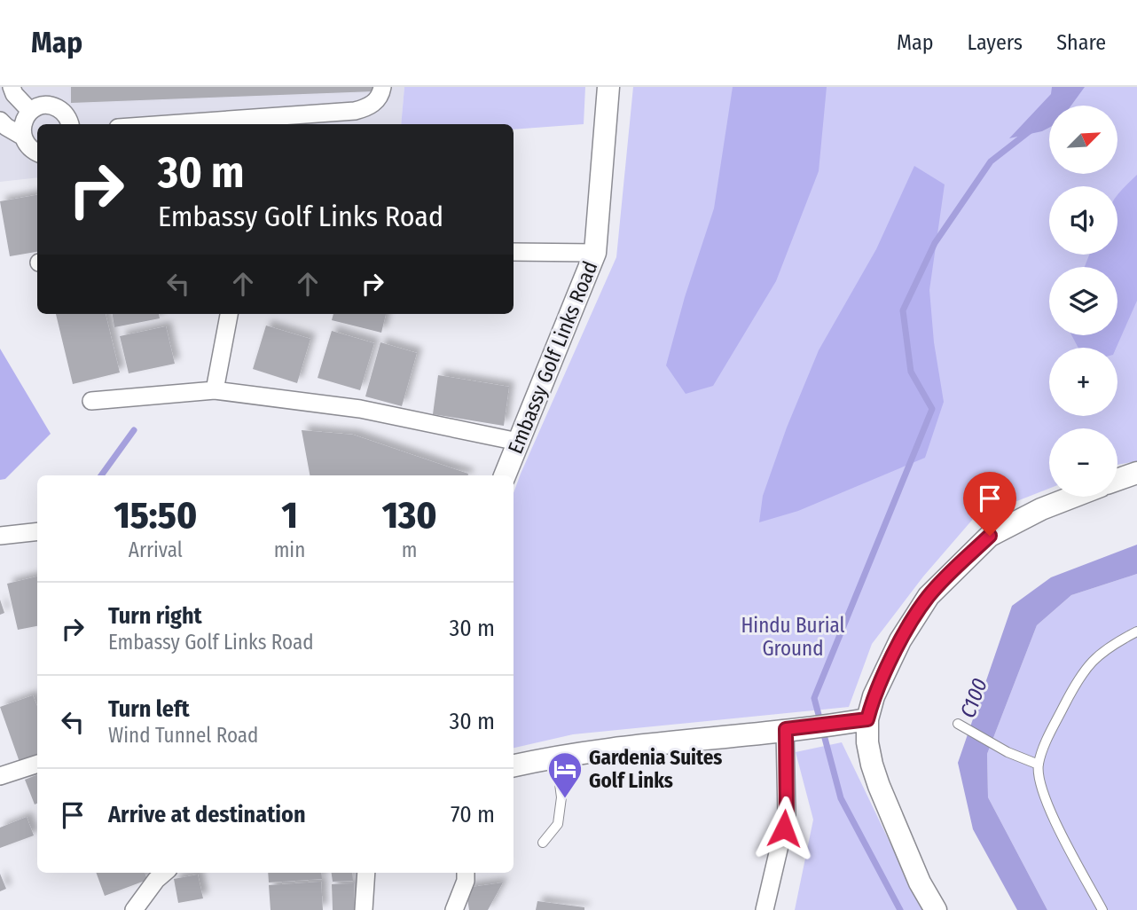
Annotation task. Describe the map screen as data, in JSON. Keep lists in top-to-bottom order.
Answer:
{
  "streets": {
    "street": ["Embassy Golf Links Road"]
  },
  "water": ["C100"],
  "parks": ["Hindu Burial Ground"],
  "places": {
    "hotel": ["Gardenia Suites Golf Links"]
  },
  "north": "top right",
  "page": {
    "header": "Map",
    "nav": ["Map", "Layers", "Share"],
    "map_buttons": ["+", "−"],
    "turn": ["30 m", "Embassy Golf Links Road"],
    "eta": [
      "15:50",
      "Arrival",
      "1",
      "min",
      "130",
      "m"
    ],
    "list": [
      {
        "name": "Turn right",
        "note": "Embassy Golf Links Road",
        "value": "30 m"
      },
      {
        "name": "Turn left",
        "note": "Wind Tunnel Road",
        "value": "30 m"
      },
      {
        "name": "Arrive at destination",
        "value": "70 m"
      }
    ]
  }
}
